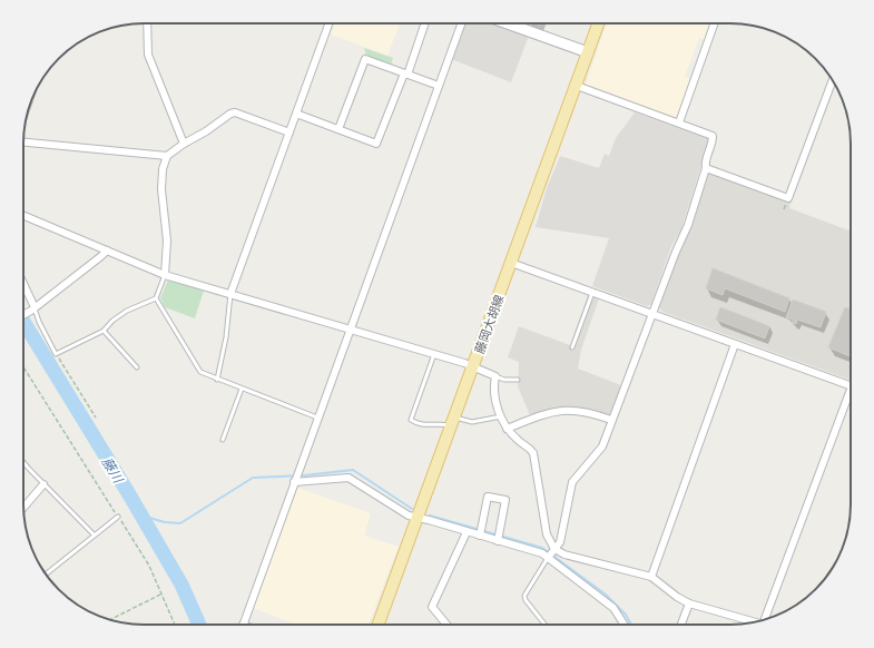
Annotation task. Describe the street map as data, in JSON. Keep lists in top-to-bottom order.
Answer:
{
  "streets": {
    "main road": ["藤岡大胡線"]
  },
  "water": ["藤川"]
}
